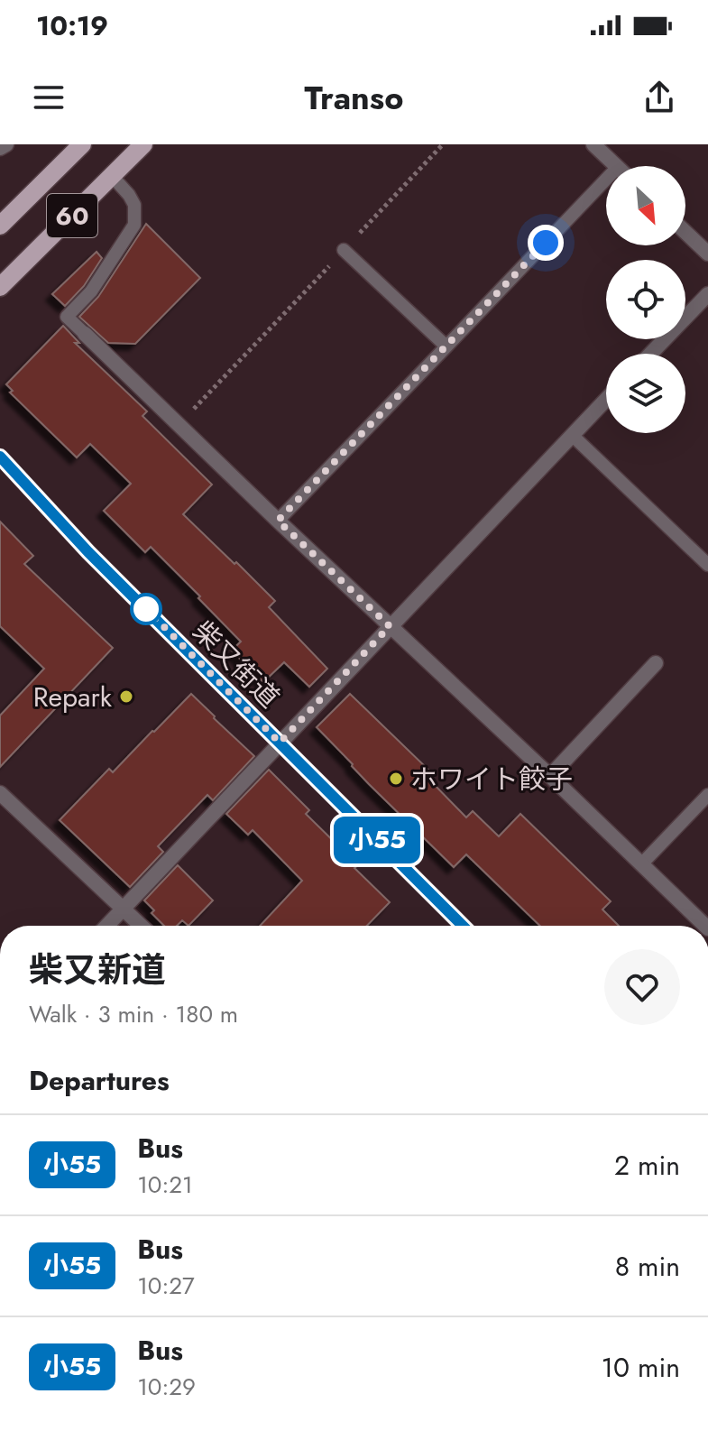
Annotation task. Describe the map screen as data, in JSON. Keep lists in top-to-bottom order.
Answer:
{
  "streets": {
    "main road": ["60", "柴又街道"]
  },
  "places": ["Repark", "ホワイト餃子"],
  "lines": ["bus line 小55"],
  "north": "bottom right",
  "page": {
    "status": "10:19",
    "header": "Transo",
    "on_map": "小55",
    "heading": [
      ["柴又新道", "Walk · 3 min · 180 m"],
      "Departures"
    ],
    "list": [
      {
        "mark": "小55",
        "name": "Bus",
        "note": "10:21",
        "value": "2 min"
      },
      {
        "mark": "小55",
        "name": "Bus",
        "note": "10:27",
        "value": "8 min"
      },
      {
        "mark": "小55",
        "name": "Bus",
        "note": "10:29",
        "value": "10 min"
      }
    ]
  }
}
